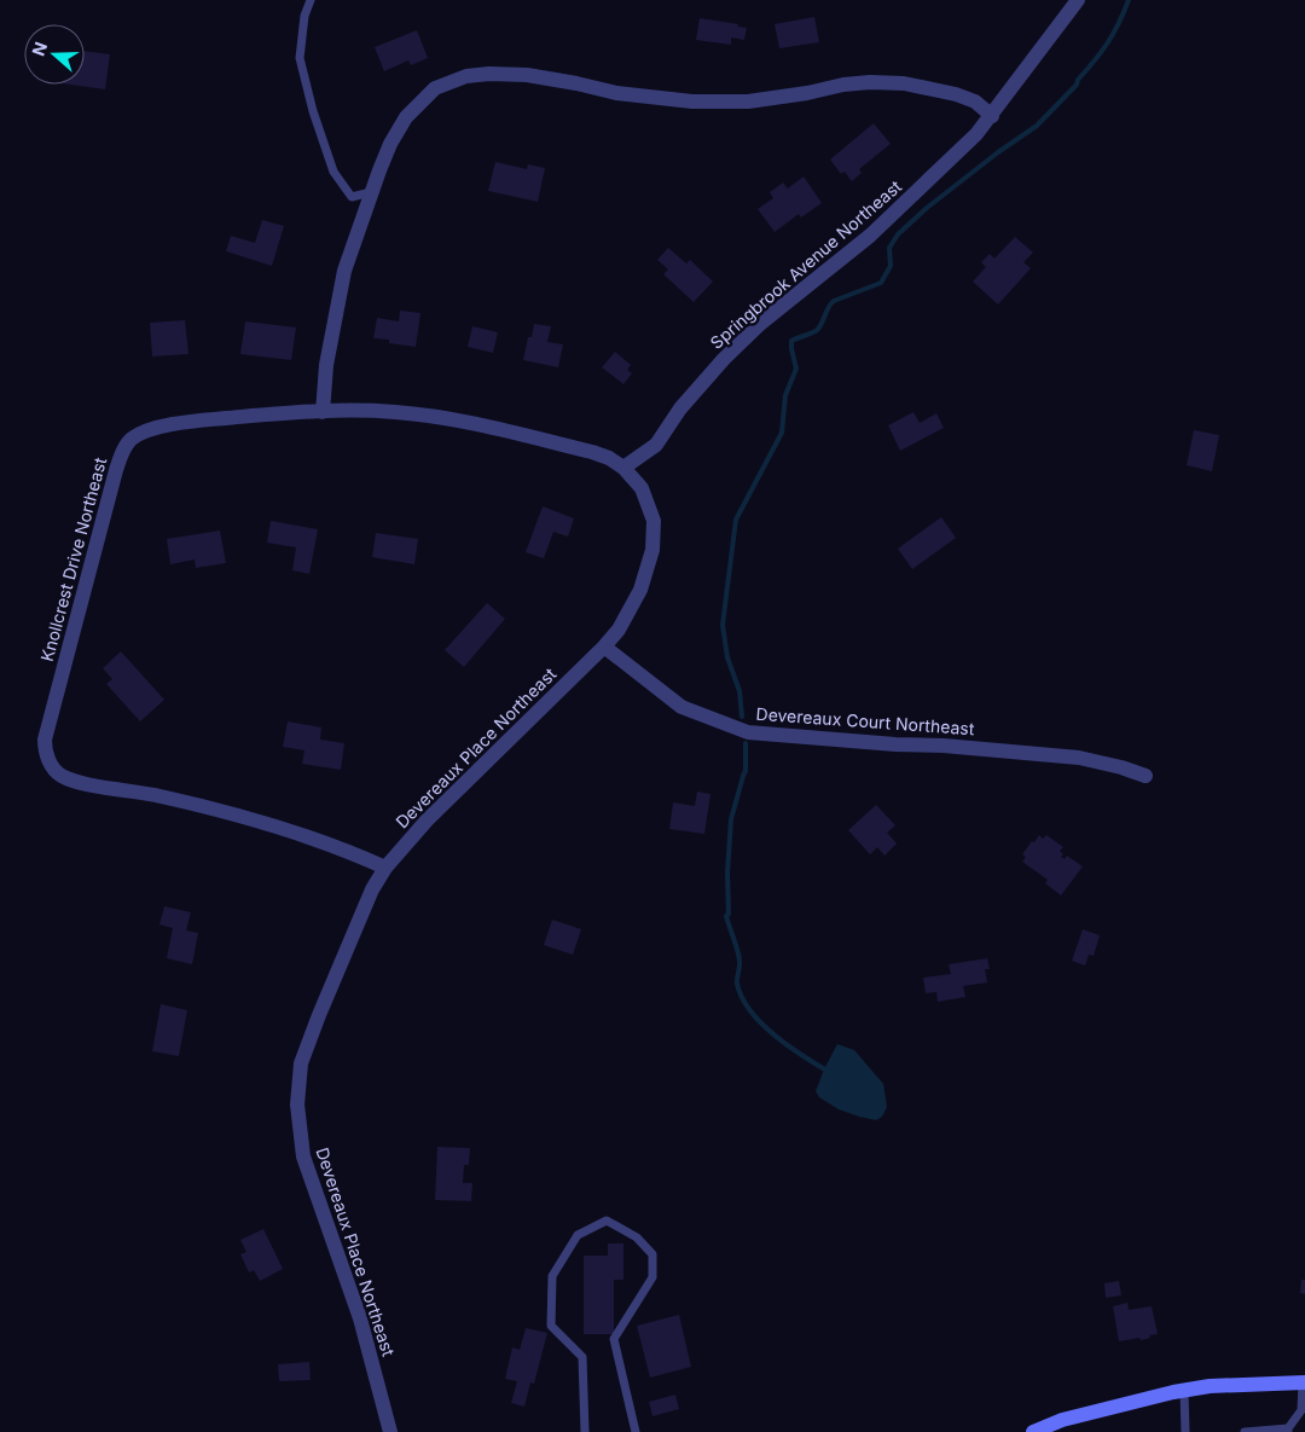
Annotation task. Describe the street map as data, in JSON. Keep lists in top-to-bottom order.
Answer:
{
  "streets": {
    "street": [
      "Springbrook Avenue Northeast",
      "Knollcrest Drive Northeast",
      "Devereaux Court Northeast",
      "Devereaux Place Northeast"
    ]
  },
  "crossings": [
    ["Springbrook Avenue Northeast", "Devereaux Place Northeast"],
    ["Knollcrest Drive Northeast", "Devereaux Place Northeast"],
    ["Devereaux Court Northeast", "Devereaux Place Northeast"]
  ],
  "north": "left"
}
